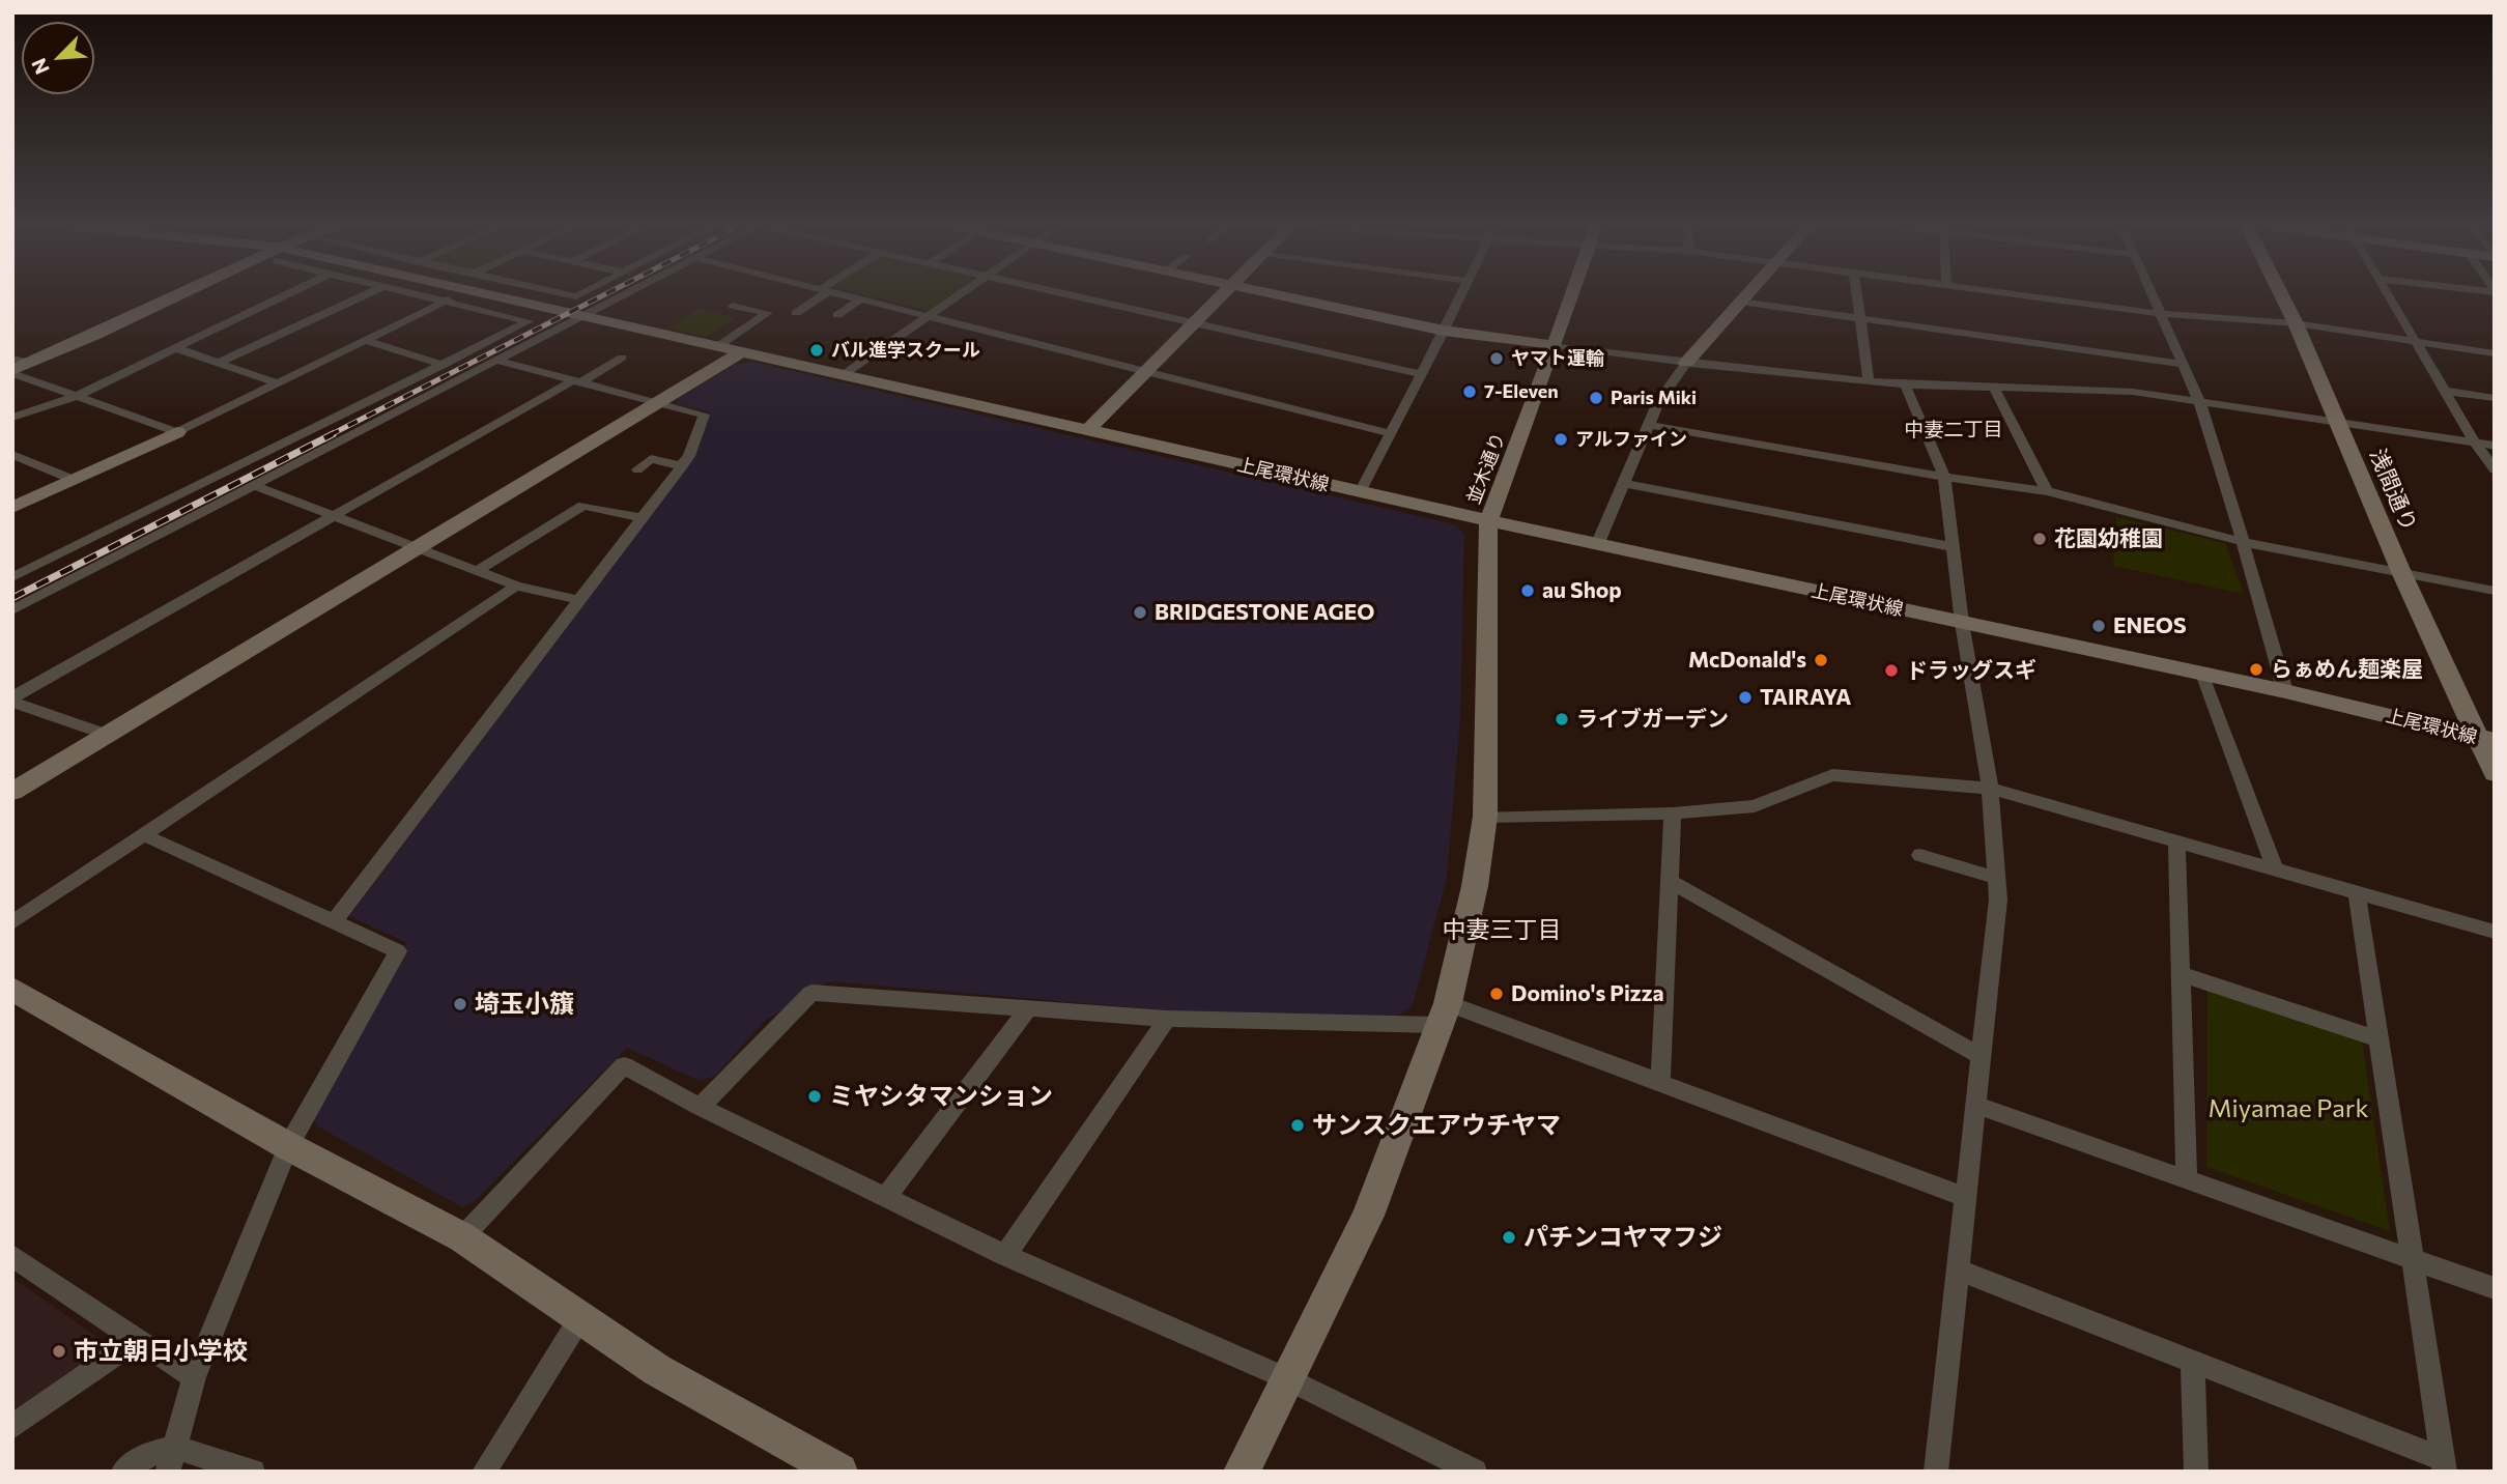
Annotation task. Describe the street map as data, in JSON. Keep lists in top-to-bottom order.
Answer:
{
  "streets": {
    "main road": ["上尾環状線"],
    "street": ["並木通り", "浅間通り"]
  },
  "crossings": [
    ["並木通り", "上尾環状線"],
    ["上尾環状線", "浅間通り"]
  ],
  "districts": ["中妻二丁目", "中妻三丁目"],
  "parks": ["Miyamae Park"],
  "places": [
    "バル進学スクール",
    "ヤマト運輸",
    "7-Eleven",
    "Paris Miki",
    "アルファイン",
    "花園幼稚園",
    "au Shop",
    "BRIDGESTONE AGEO",
    "ENEOS",
    "McDonald's",
    "らぁめん麺楽屋",
    "ドラッグスギ",
    "TAIRAYA",
    "ライブガーデン",
    "Domino's Pizza",
    "埼玉小籏",
    "ミヤシタマンション",
    "サンスクエアウチヤマ",
    "パチンコヤマフジ",
    "市立朝日小学校"
  ],
  "north": "bottom left"
}
